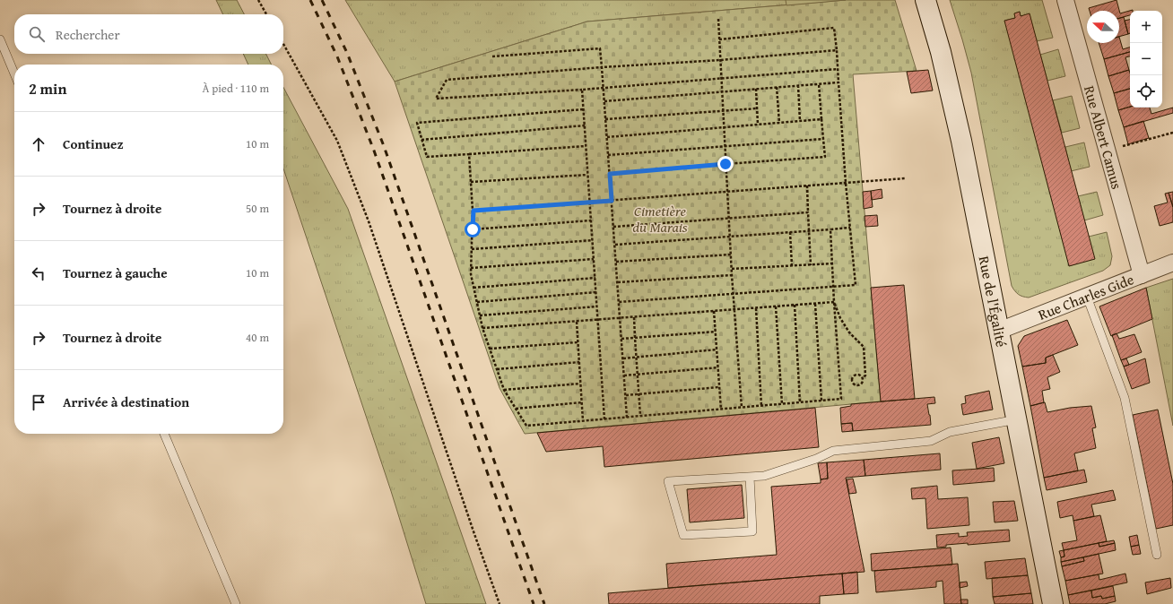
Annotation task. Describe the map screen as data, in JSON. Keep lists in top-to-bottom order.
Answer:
{
  "streets": {
    "street": ["Rue Albert Camus", "Rue Charles Gide", "Rue de l'Égalité"]
  },
  "crossings": [
    ["Rue Albert Camus", "Rue Charles Gide"],
    ["Rue Charles Gide", "Rue de l'Égalité"]
  ],
  "parks": ["Cimetière du Marais"],
  "north": "left",
  "page": {
    "map_buttons": ["+", "−"],
    "search": "Rechercher",
    "heading": ["2 min", "À pied · 110 m"],
    "list": [
      ["Continuez", "10 m"],
      ["Tournez à droite", "50 m"],
      ["Tournez à gauche", "10 m"],
      ["Tournez à droite", "40 m"],
      "Arrivée à destination"
    ]
  }
}
